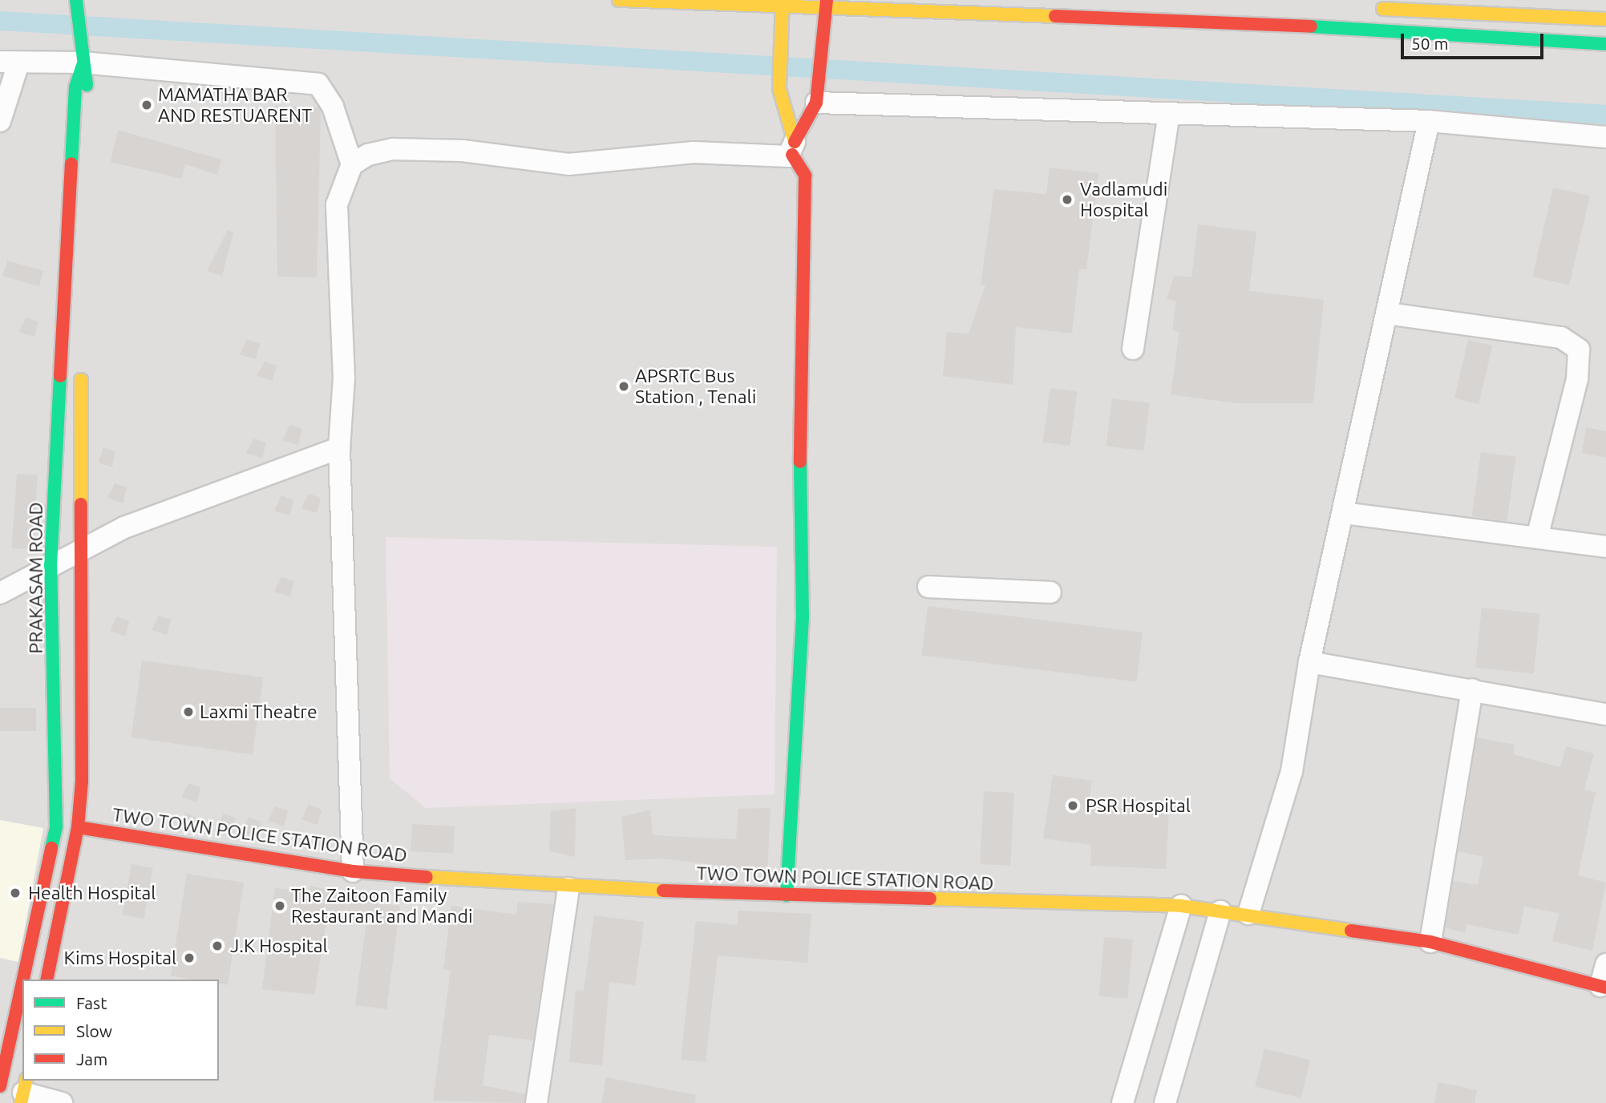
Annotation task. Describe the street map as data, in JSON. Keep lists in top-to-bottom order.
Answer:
{
  "streets": {
    "main road": ["PRAKASAM ROAD", "TWO TOWN POLICE STATION ROAD"]
  },
  "places": [
    "MAMATHA BAR AND RESTUARENT",
    "Vadlamudi Hospital",
    "APSRTC Bus Station , Tenali",
    "Laxmi Theatre",
    "PSR Hospital",
    "Health Hospital",
    "The Zaitoon Family Restaurant and Mandi",
    "J.K Hospital",
    "Kims Hospital"
  ],
  "legend": ["Fast", "Slow", "Jam"],
  "scale_bar": "50 m"
}
